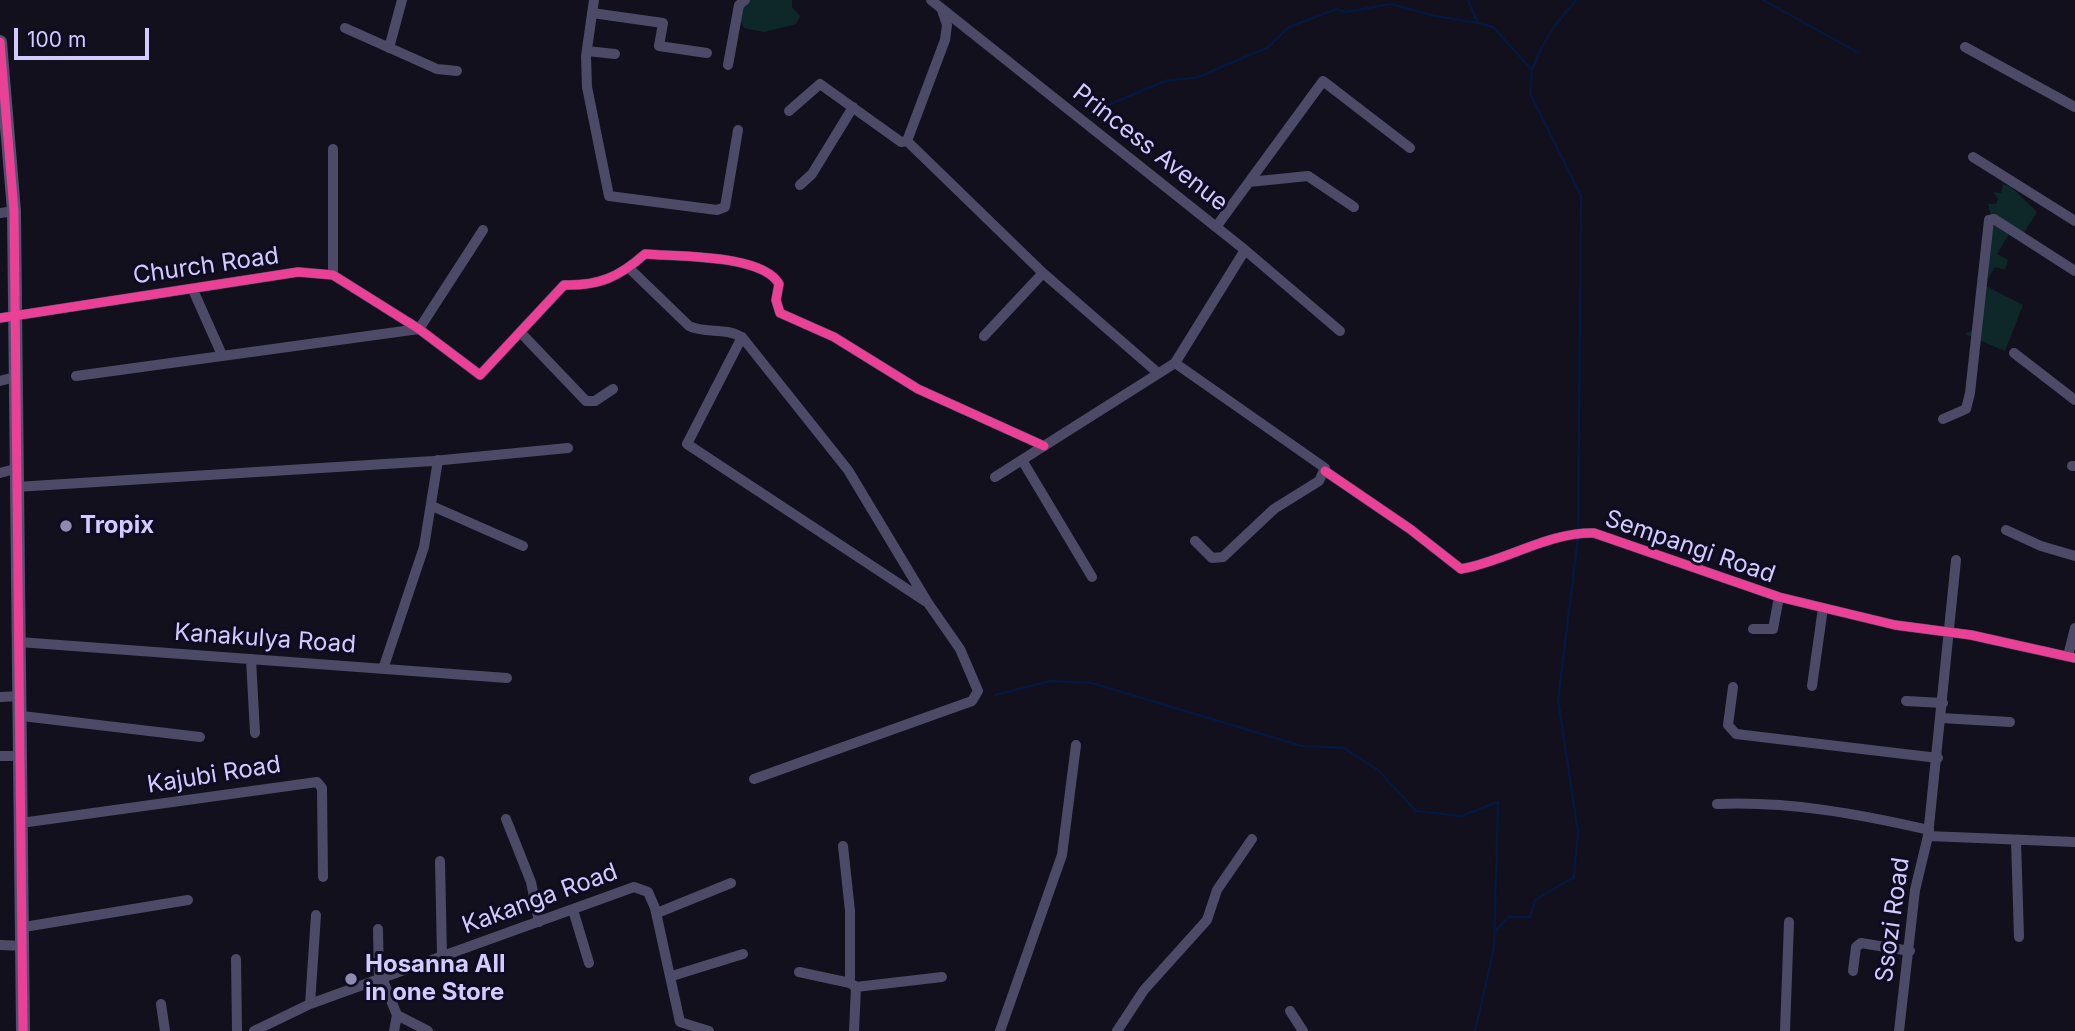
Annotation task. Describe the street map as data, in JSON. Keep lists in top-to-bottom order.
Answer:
{
  "streets": {
    "street": [
      "Princess Avenue",
      "Church Road",
      "Sempangi Road",
      "Kanakulya Road",
      "Kajubi Road",
      "Kakanga Road",
      "Ssozi Road"
    ]
  },
  "places": ["Tropix", "Hosanna All in one Store"],
  "scale_bar": "100 m"
}
